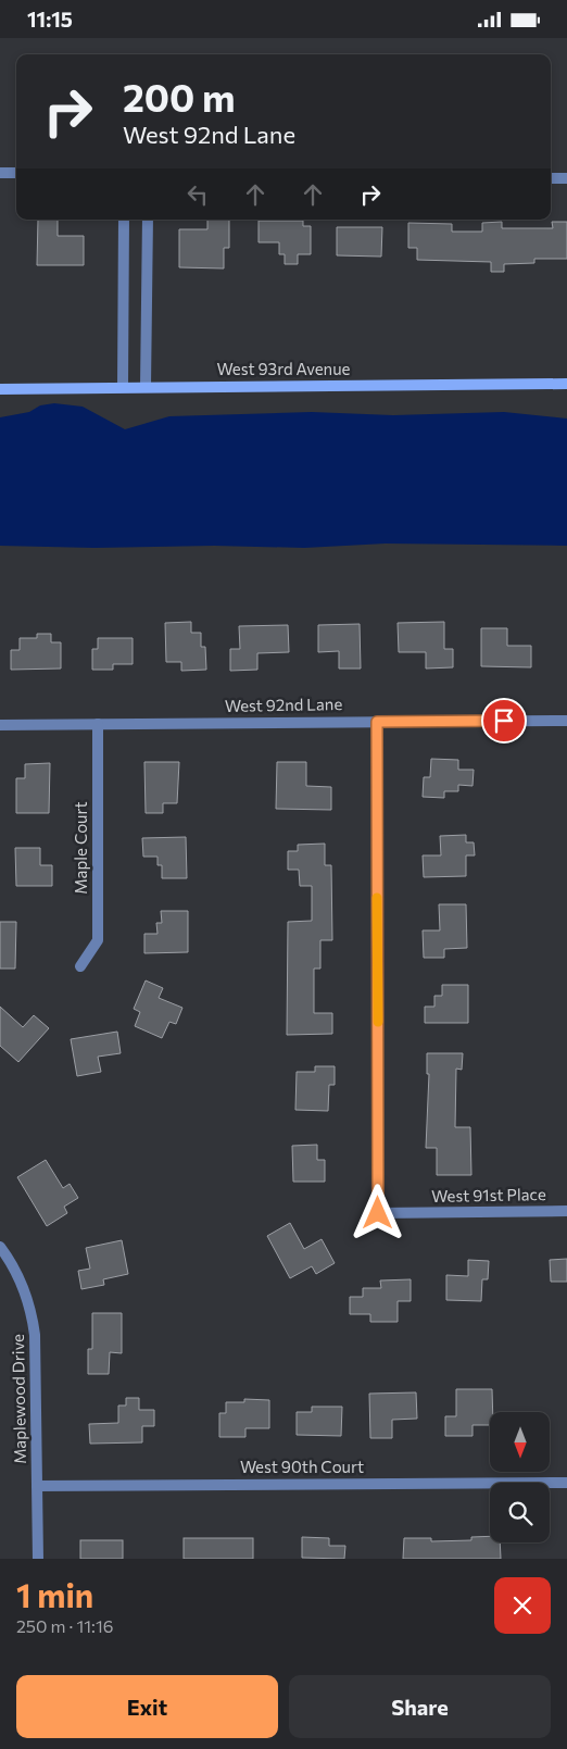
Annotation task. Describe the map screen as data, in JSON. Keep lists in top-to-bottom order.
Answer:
{
  "streets": {
    "street": [
      "West 93rd Avenue",
      "West 92nd Lane",
      "Maple Court",
      "West 91st Place",
      "Maplewood Drive",
      "West 90th Court"
    ]
  },
  "crossings": [
    ["West 92nd Lane", "Maple Court"],
    ["West 92nd Lane", "West 91st Place"],
    ["Maplewood Drive", "West 90th Court"]
  ],
  "north": "bottom",
  "page": {
    "status": "11:15",
    "turn": ["200 m", "West 92nd Lane"],
    "heading": ["1 min", "250 m · 11:16"],
    "buttons": ["Exit", "Share"]
  }
}
